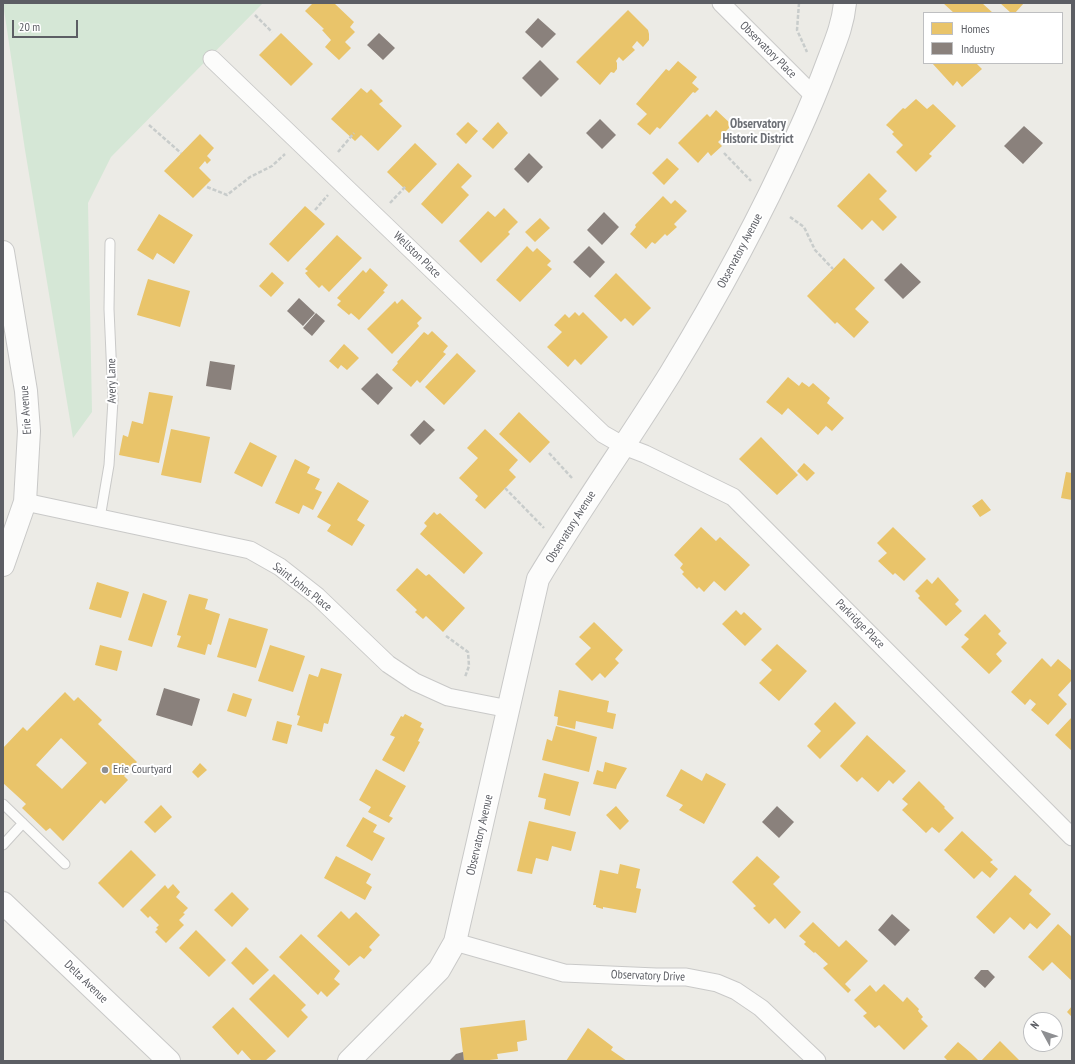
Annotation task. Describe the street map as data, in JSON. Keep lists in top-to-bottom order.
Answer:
{
  "streets": {
    "street": [
      "Observatory Place",
      "Observatory Avenue",
      "Wellston Place",
      "Erie Avenue",
      "Saint Johns Place",
      "Parkridge Place",
      "Observatory Drive",
      "Delta Avenue"
    ],
    "lane": ["Avery Lane"]
  },
  "crossings": [
    ["Observatory Place", "Observatory Avenue"],
    ["Observatory Avenue", "Wellston Place"],
    ["Observatory Avenue", "Saint Johns Place"],
    ["Observatory Avenue", "Parkridge Place"],
    ["Observatory Avenue", "Observatory Drive"],
    ["Wellston Place", "Parkridge Place"],
    ["Avery Lane", "Saint Johns Place"],
    ["Erie Avenue", "Saint Johns Place"]
  ],
  "districts": ["Observatory Historic District"],
  "places": ["Erie Courtyard"],
  "legend": ["Homes", "Industry"],
  "scale_bar": "20 m",
  "north": "top left"
}
